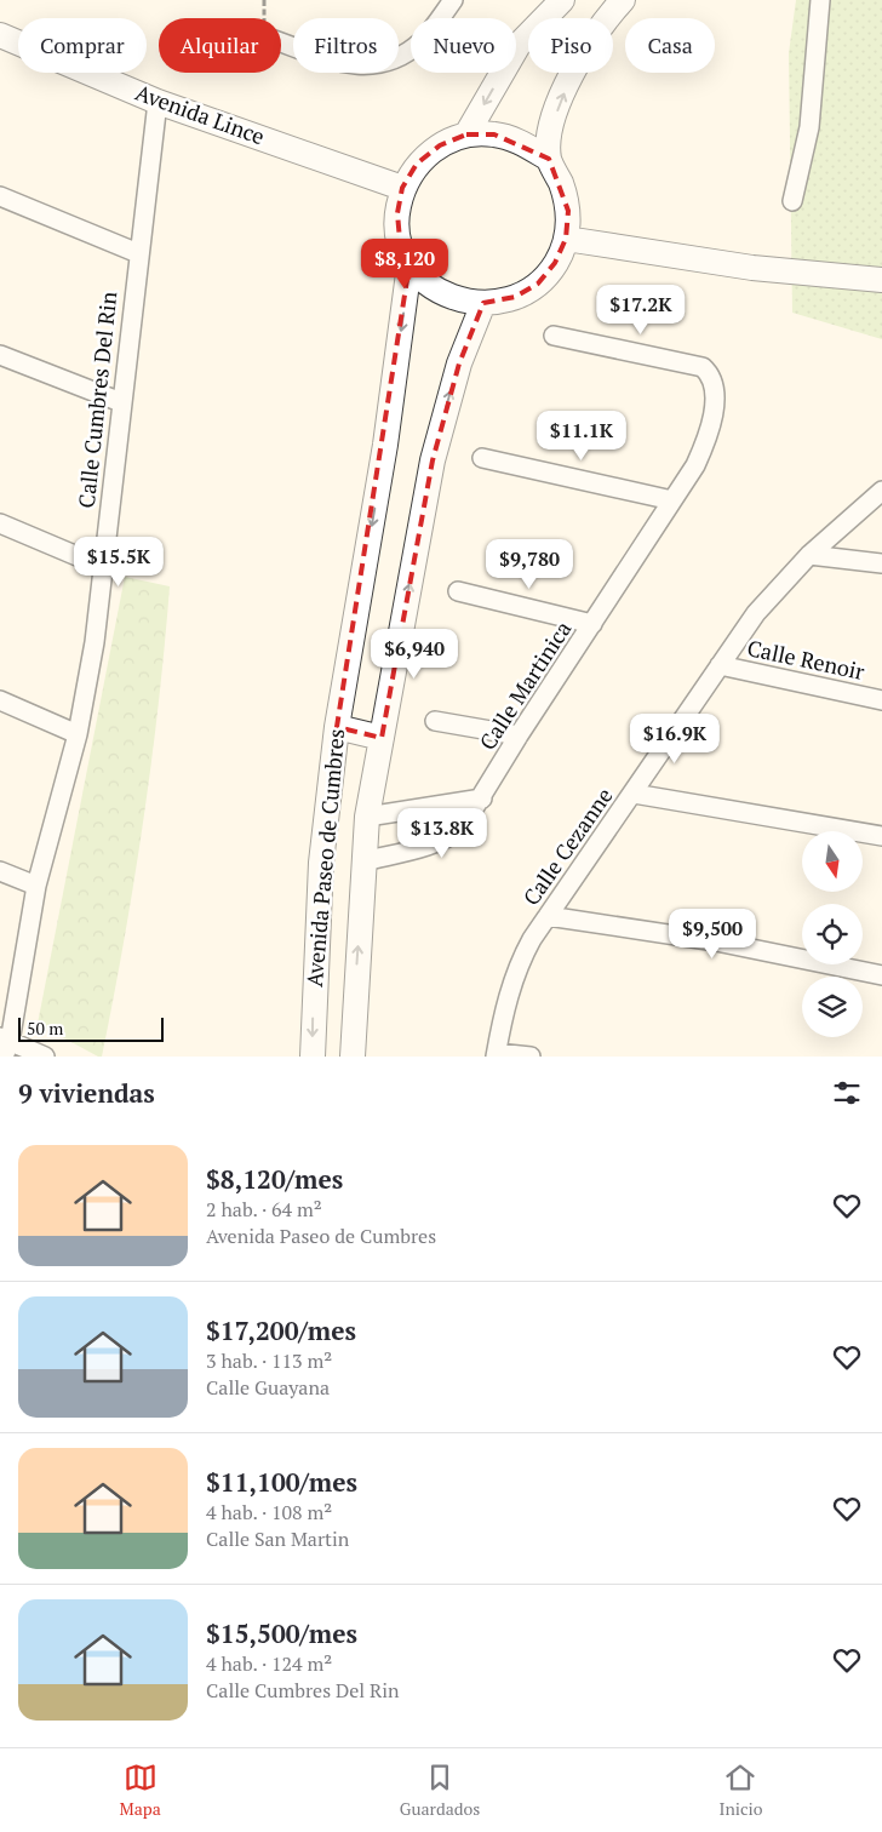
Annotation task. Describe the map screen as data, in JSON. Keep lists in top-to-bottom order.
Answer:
{
  "streets": {
    "street": [
      "Avenida Lince",
      "Calle Cumbres Del Rin",
      "Calle Renoir",
      "Calle Martinica",
      "Calle Cezanne",
      "Avenida Paseo de Cumbres"
    ]
  },
  "crossings": [
    ["Avenida Lince", "Calle Cumbres Del Rin"],
    ["Avenida Lince", "Avenida Paseo de Cumbres"],
    ["Calle Renoir", "Calle Cezanne"],
    ["Calle Martinica", "Avenida Paseo de Cumbres"]
  ],
  "scale_bar": "50 m",
  "north": "bottom",
  "page": {
    "chip": [
      "Comprar",
      "Alquilar",
      "Filtros",
      "Nuevo",
      "Piso",
      "Casa"
    ],
    "price": [
      "$8,120",
      "$17.2K",
      "$11.1K",
      "$15.5K",
      "$9,780",
      "$6,940",
      "$16.9K",
      "$13.8K",
      "$9,500"
    ],
    "scale": "50 m",
    "heading": "9 viviendas",
    "list": [
      {
        "name": "$8,120/mes",
        "note": "2 hab. · 64 m² · Avenida Paseo de Cumbres"
      },
      {
        "name": "$17,200/mes",
        "note": "3 hab. · 113 m² · Calle Guayana"
      },
      {
        "name": "$11,100/mes",
        "note": "4 hab. · 108 m² · Calle San Martin"
      },
      {
        "name": "$15,500/mes",
        "note": "4 hab. · 124 m² · Calle Cumbres Del Rin"
      }
    ],
    "tabs": ["Mapa", "Guardados", "Inicio"]
  }
}
